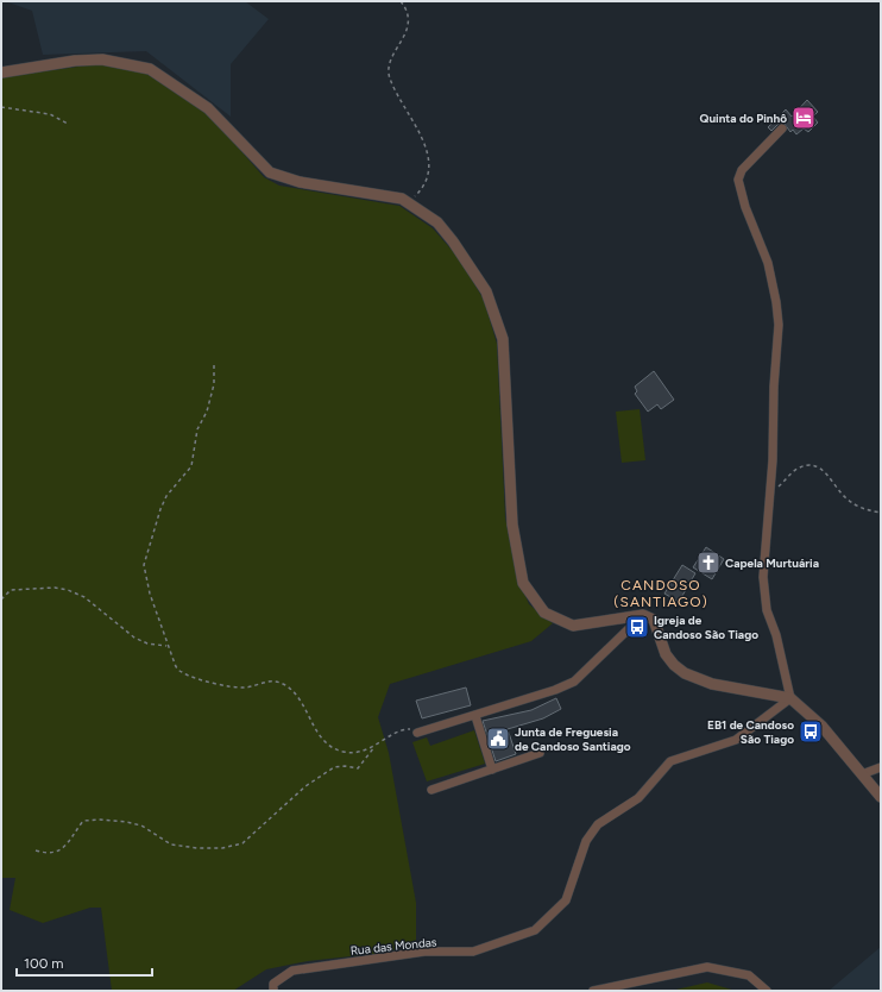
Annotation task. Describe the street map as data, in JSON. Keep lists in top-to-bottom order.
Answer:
{
  "streets": {
    "street": ["Rua das Mondas"]
  },
  "districts": ["CANDOSO (SANTIAGO)"],
  "places": {
    "hotel": ["Quinta do Pinhô"],
    "church": ["Capela Murtuária"],
    "bus stop": ["Igreja de Candoso São Tiago", "EB1 de Candoso São Tiago"],
    "public building": ["Junta de Freguesia de Candoso Santiago"]
  },
  "scale_bar": "100 m"
}
